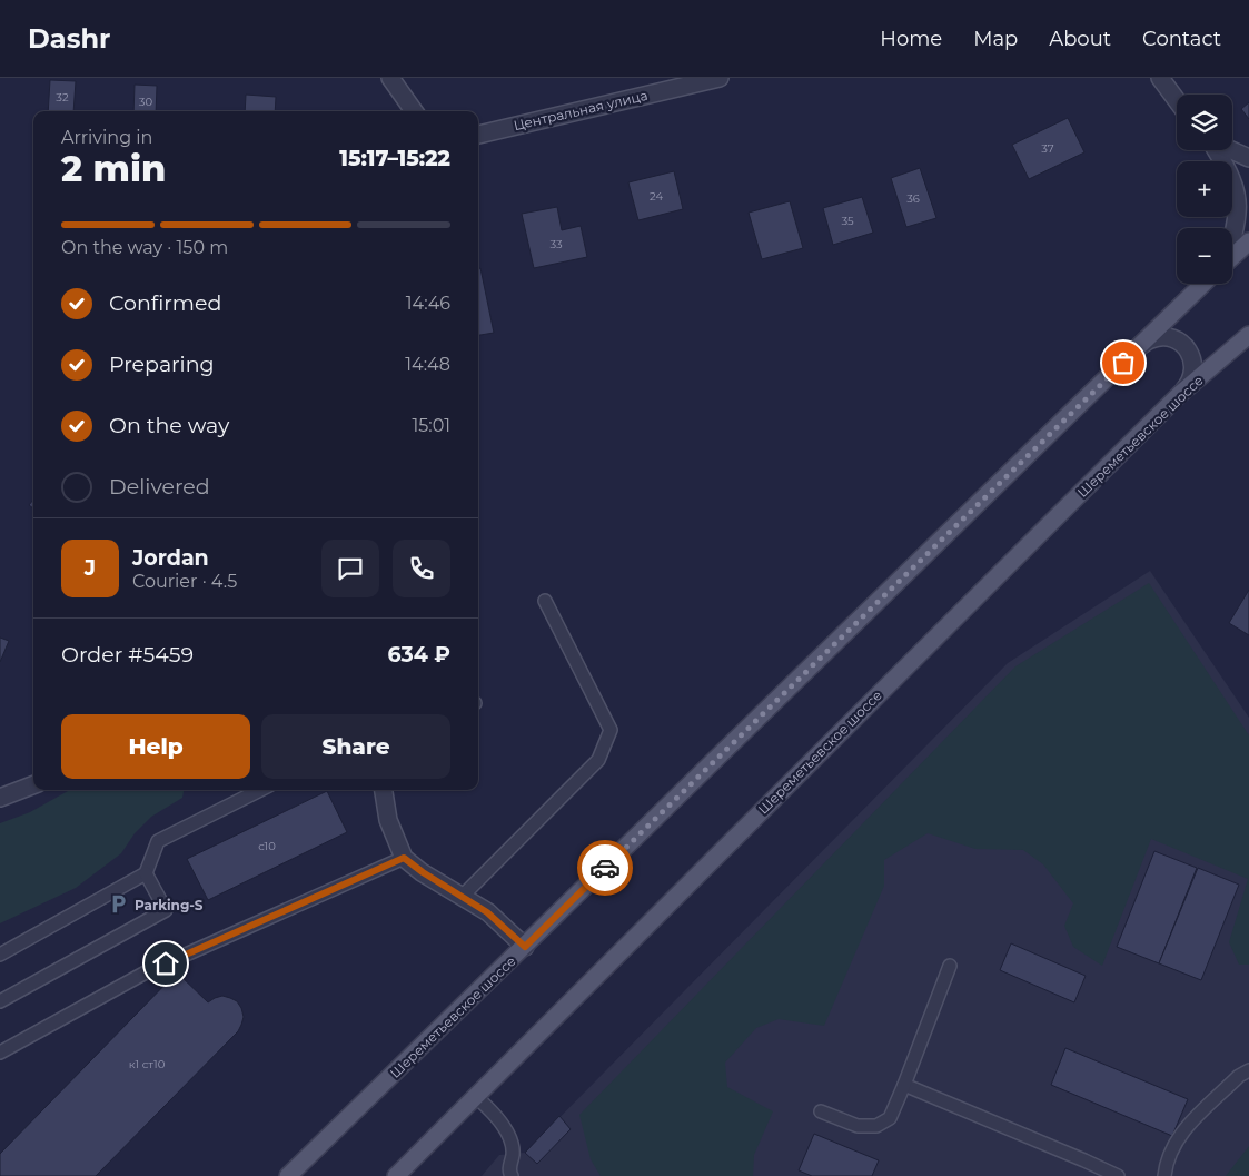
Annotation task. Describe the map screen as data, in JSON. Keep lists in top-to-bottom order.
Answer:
{
  "streets": {
    "main road": ["Шереметьевское шоссе"],
    "street": ["Центральная улица"]
  },
  "places": {
    "parking": ["Parking-S"]
  },
  "house_numbers": [
    "32",
    "30",
    "37",
    "24",
    "36",
    "35",
    "33",
    "c10",
    "к1 ст10"
  ],
  "page": {
    "header": "Dashr",
    "nav": [
      "Home",
      "Map",
      "About",
      "Contact"
    ],
    "map_buttons": ["+", "−"],
    "heading": ["2 min", "Arriving in", "15:17–15:22"],
    "panel": [
      "Jordan",
      "Courier · 4.5",
      "Order #5459",
      "634 ₽"
    ],
    "bar": "On the way · 150 m",
    "list": [
      ["Confirmed", "14:46"],
      ["Preparing", "14:48"],
      ["On the way", "15:01"],
      "Delivered"
    ],
    "round": "J",
    "buttons": ["Help", "Share"]
  }
}
